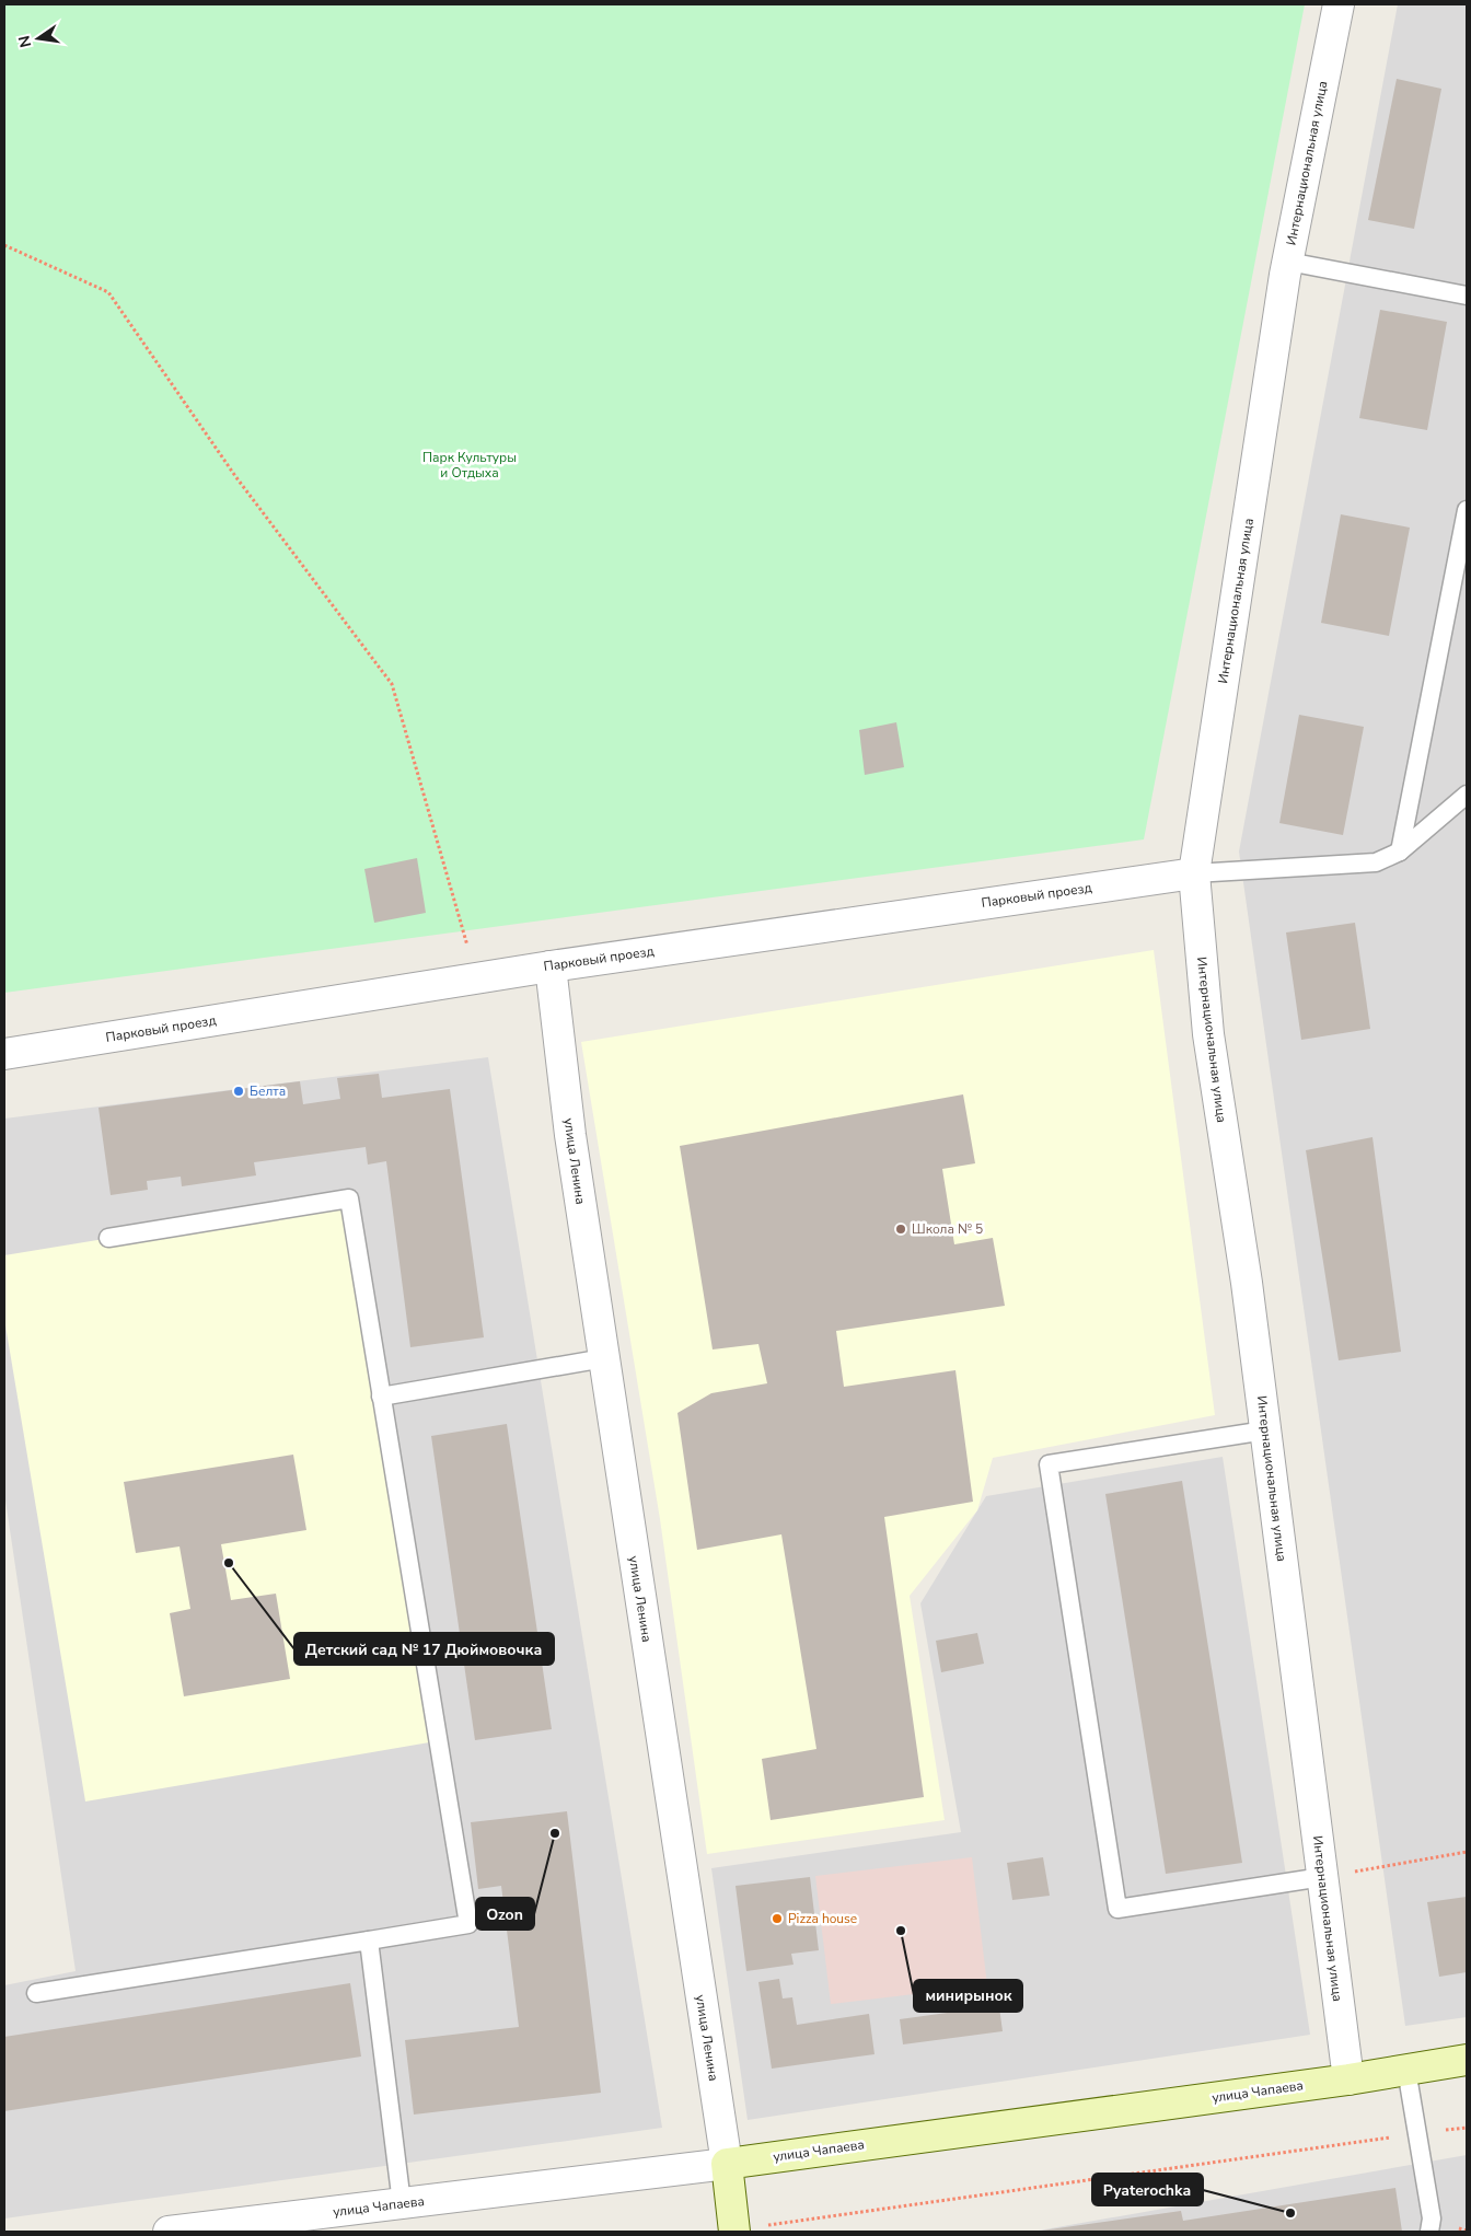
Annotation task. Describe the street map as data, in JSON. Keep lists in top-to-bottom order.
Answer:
{
  "streets": {
    "main road": ["улица Ленина", "улица Чапаева"],
    "street": ["Интернациональная улица", "Парковый проезд"]
  },
  "crossings": [
    ["Интернациональная улица", "Парковый проезд"],
    ["Интернациональная улица", "улица Чапаева"],
    ["Парковый проезд", "улица Ленина"],
    ["улица Ленина", "улица Чапаева"]
  ],
  "parks": ["Парк Культуры и Отдыха"],
  "places": [
    "Белта",
    "Школа № 5",
    "Детский сад № 17 Дюймовочка",
    "Ozon",
    "Pizza house",
    "минирынок",
    "Pyaterochka"
  ],
  "north": "left"
}
